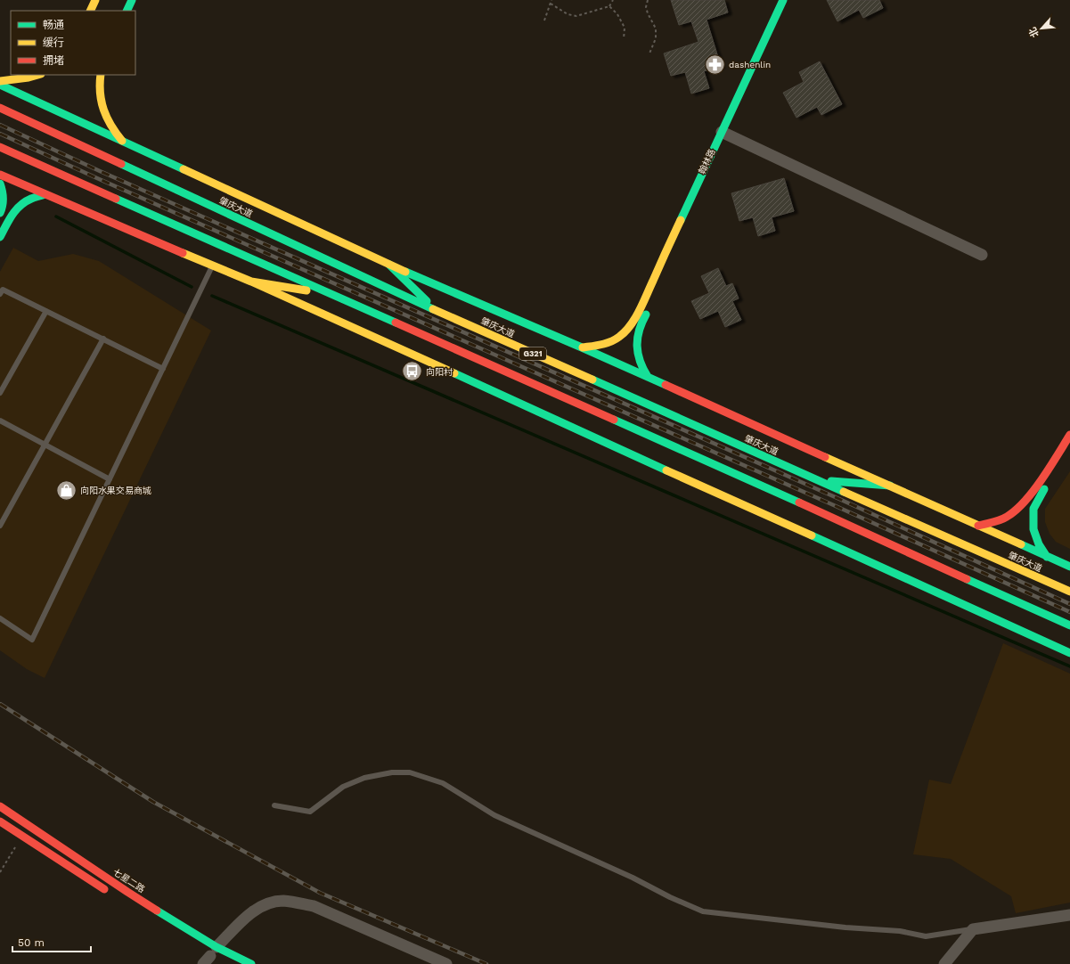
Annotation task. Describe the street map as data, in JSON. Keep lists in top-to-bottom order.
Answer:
{
  "streets": {
    "main road": [
      "翰林路",
      "肇庆大道",
      "G321",
      "七星二路"
    ]
  },
  "places": {
    "pharmacy": ["dashenlin"],
    "bus stop": ["向阳村"],
    "shop": ["向阳水果交易商城"]
  },
  "legend": ["畅通", "缓行", "拥堵"],
  "scale_bar": "50 m",
  "north": "bottom left"
}
